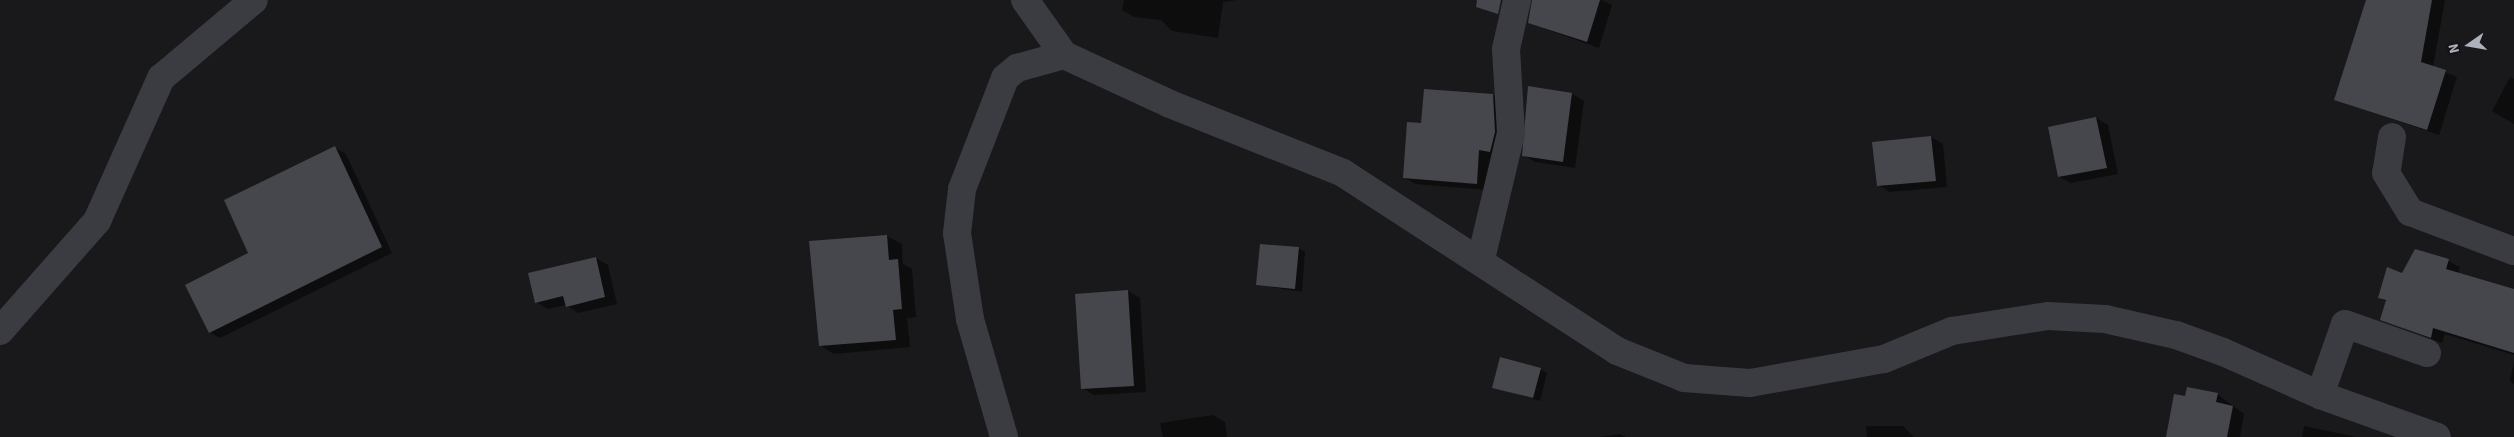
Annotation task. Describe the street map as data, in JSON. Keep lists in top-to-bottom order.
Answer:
{
  "north": "left"
}
